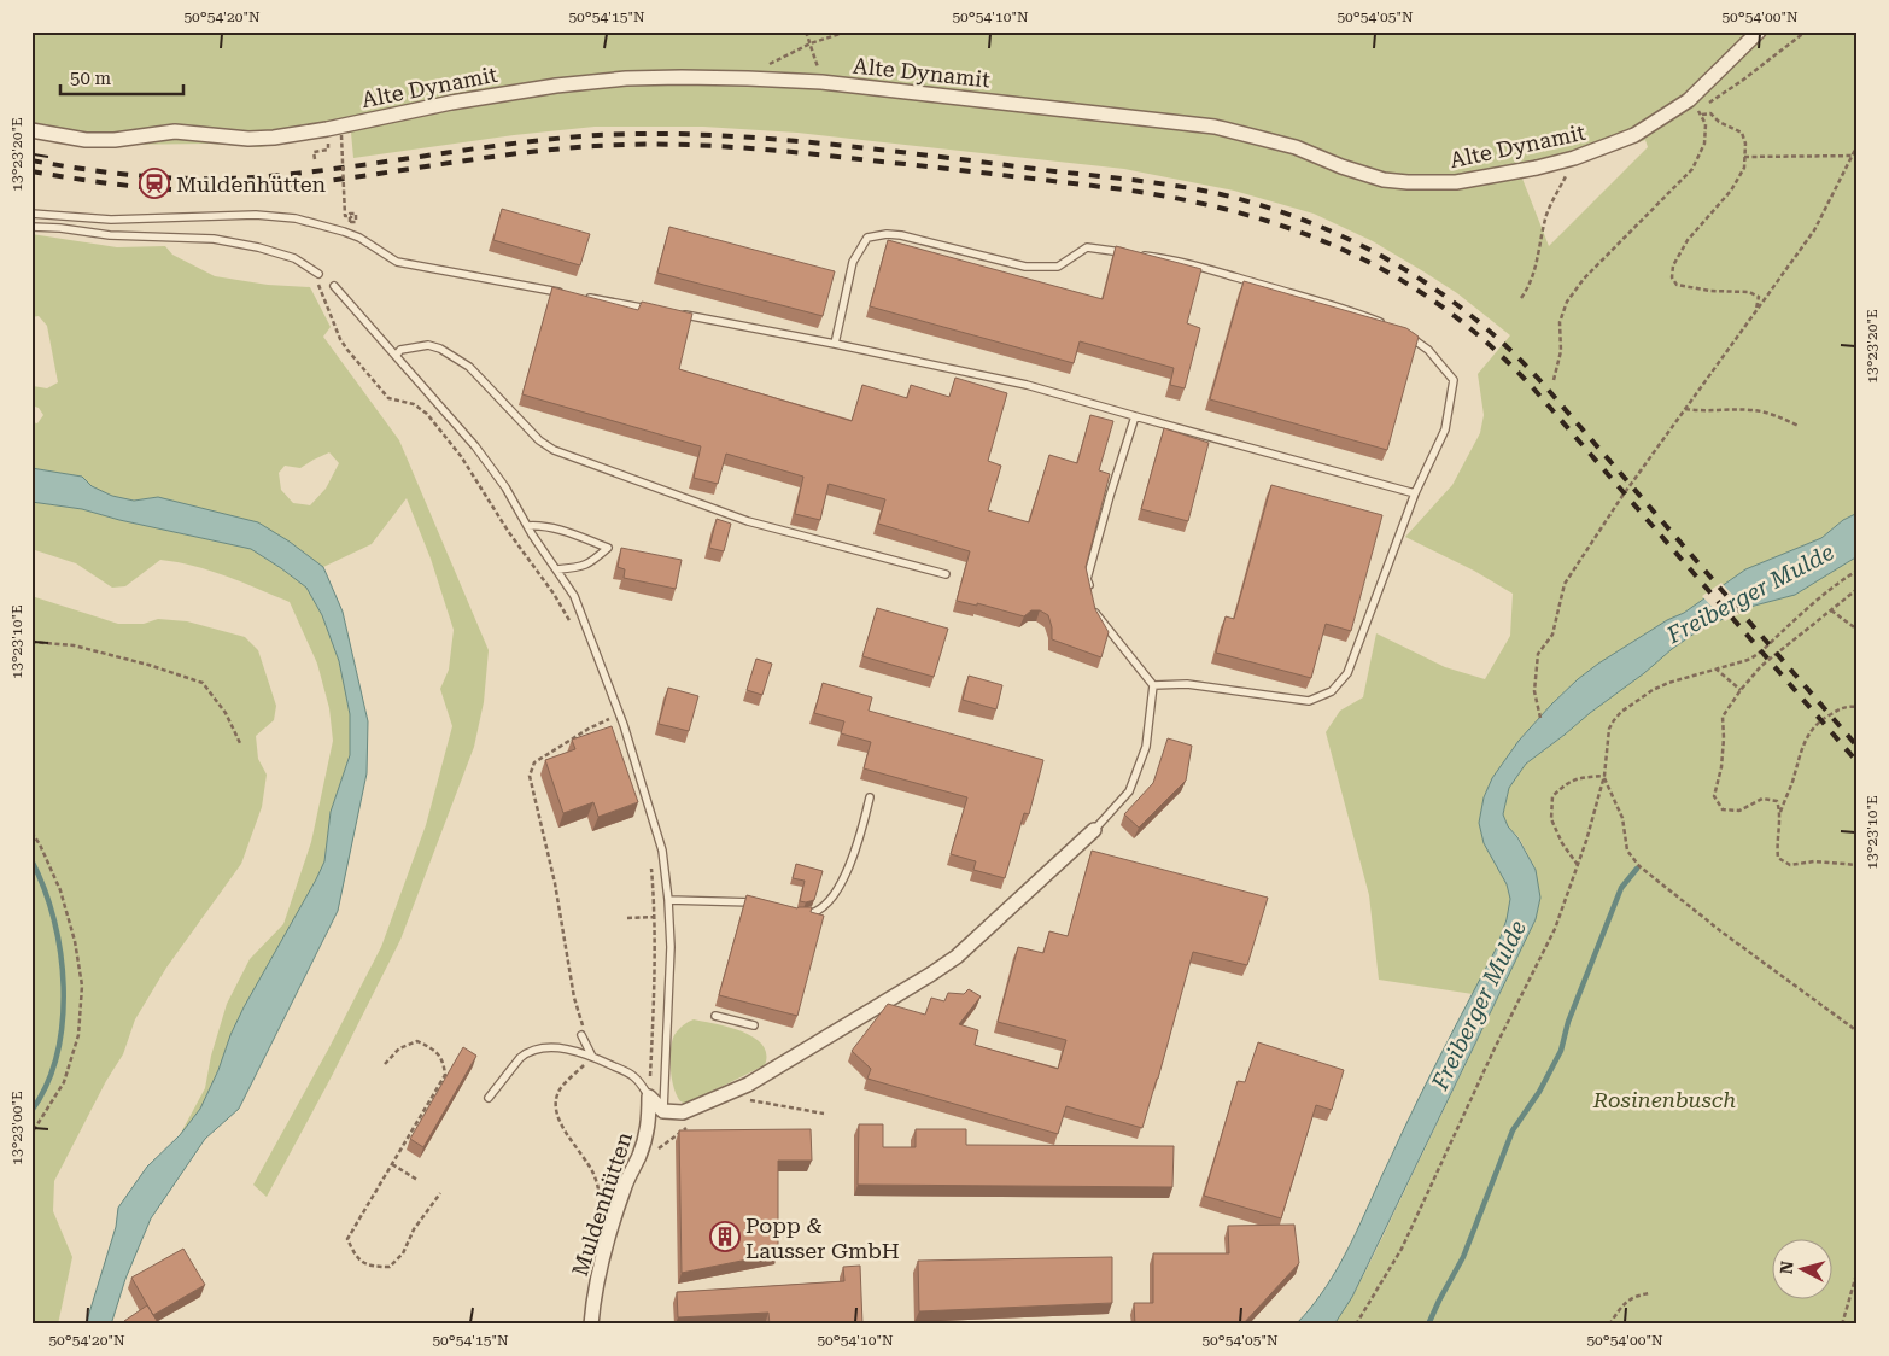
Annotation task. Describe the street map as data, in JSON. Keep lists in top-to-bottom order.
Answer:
{
  "streets": {
    "street": ["Alte Dynamit", "Muldenhütten"]
  },
  "water": ["Freiberger Mulde"],
  "parks": ["Rosinenbusch"],
  "places": {
    "station": ["Muldenhütten"],
    "building": ["Popp & Lausser GmbH"]
  },
  "scale_bar": "50 m",
  "north": "left",
  "coordinates": [
    "50°54'20\"N",
    "50°54'15\"N",
    "50°54'10\"N",
    "50°54'05\"N",
    "50°54'00\"N",
    "13°23'20\"E",
    "13°23'10\"E",
    "13°23'00\"E"
  ]
}
